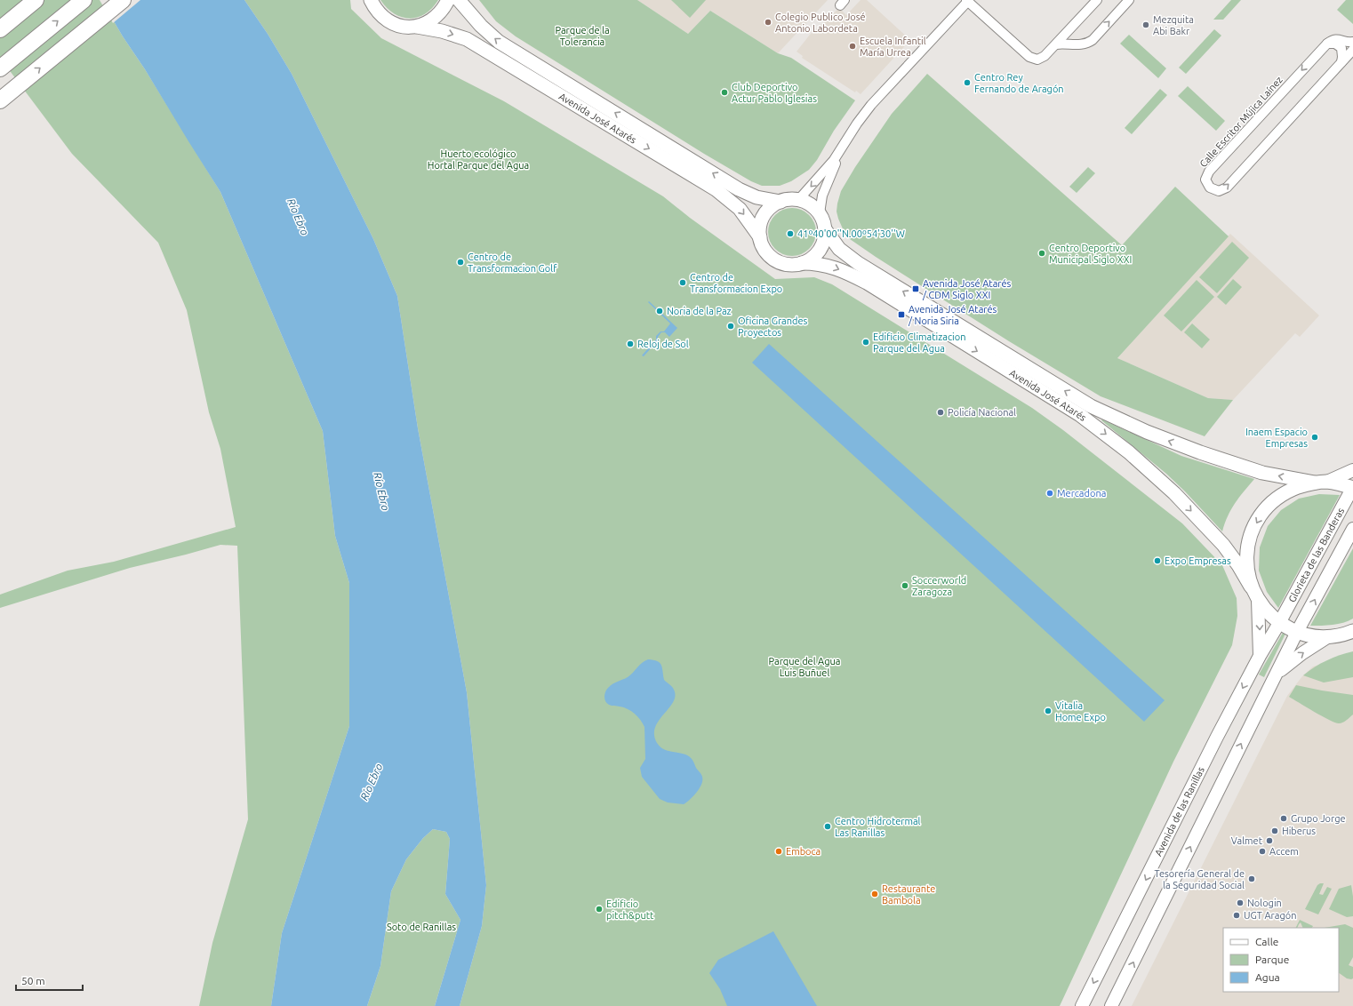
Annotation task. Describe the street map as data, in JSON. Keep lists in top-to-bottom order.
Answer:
{
  "streets": {
    "main road": ["Avenida José Atarés", "Glorieta de las Banderas", "Avenida de las Ranillas"],
    "street": ["Calle Escritor Mújica Laínez"]
  },
  "crossings": [
    ["Avenida José Atarés", "Glorieta de las Banderas"],
    ["Glorieta de las Banderas", "Avenida de las Ranillas"]
  ],
  "water": ["Río Ebro"],
  "parks": [
    "Parque de la Tolerancia",
    "Huerto ecológico Hortal Parque del Agua",
    "Parque del Agua Luis Buñuel",
    "Soto de Ranillas"
  ],
  "places": {
    "other": [
      "Colegio Publico José Antonio Labordeta",
      "Mezquita Abi Bakr",
      "Escuela Infantil María Urrea",
      "Centro Rey Fernando de Aragón",
      "Club Deportivo Actur Pablo Iglesias",
      "41º40'00''N.00º54'30''W",
      "Centro Deportivo Municipal Siglo XXI",
      "Centro de Transformacion Golf",
      "Centro de Transformacion Expo",
      "Noria de la Paz",
      "Oficina Grandes Proyectos",
      "Edificio Climatizacion Parque del Agua",
      "Reloj de Sol",
      "Policía Nacional",
      "Inaem Espacio Empresas",
      "Mercadona",
      "Expo Empresas",
      "Soccerworld Zaragoza",
      "Vitalia Home Expo",
      "Grupo Jorge",
      "Centro Hidrotermal Las Ranillas",
      "Hiberus",
      "Valmet",
      "Emboca",
      "Accem",
      "Tesorería General de la Seguridad Social",
      "Restaurante Bambola",
      "Nologin",
      "Edificio pitch&putt",
      "UGT Aragón"
    ],
    "transit": ["Avenida José Atarés / CDM Siglo XXI", "Avenida José Atarés / Noria Siria"]
  },
  "legend": ["Calle", "Parque", "Agua"],
  "scale_bar": "50 m"
}
